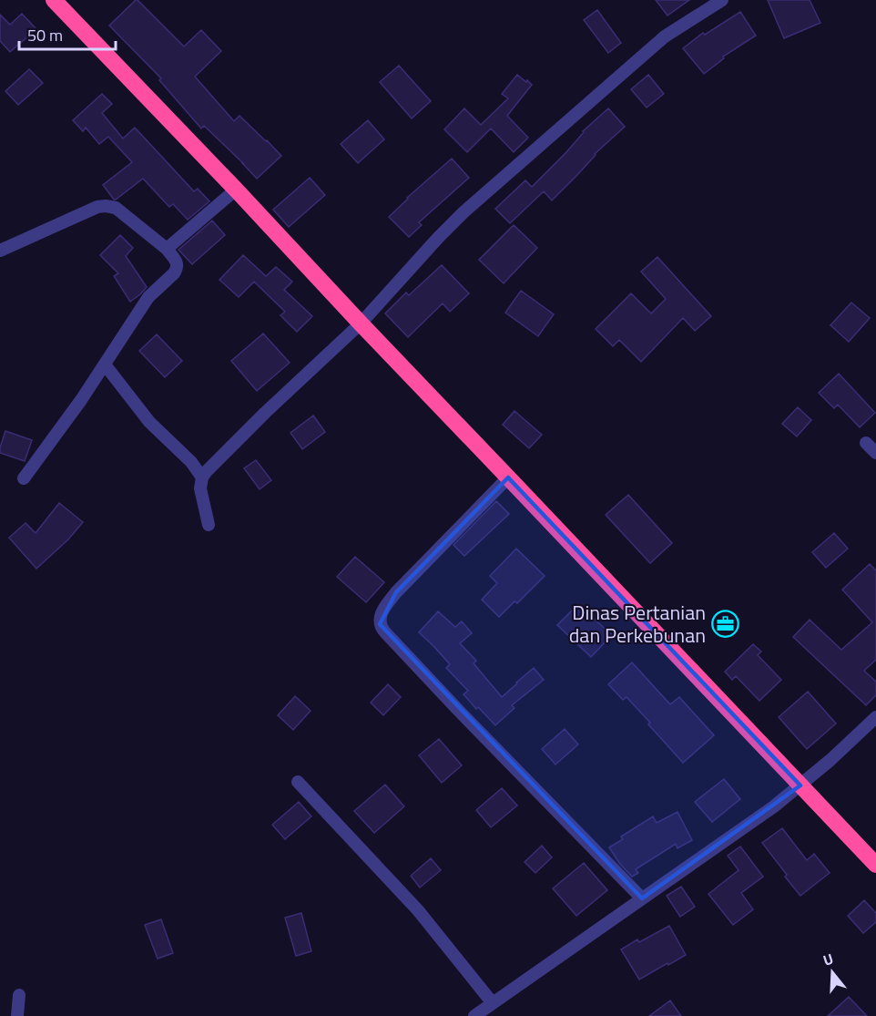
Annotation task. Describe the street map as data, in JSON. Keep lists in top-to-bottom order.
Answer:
{
  "places": {
    "office": ["Dinas Pertanian dan Perkebunan"]
  },
  "scale_bar": "50 m",
  "north": "top"
}
